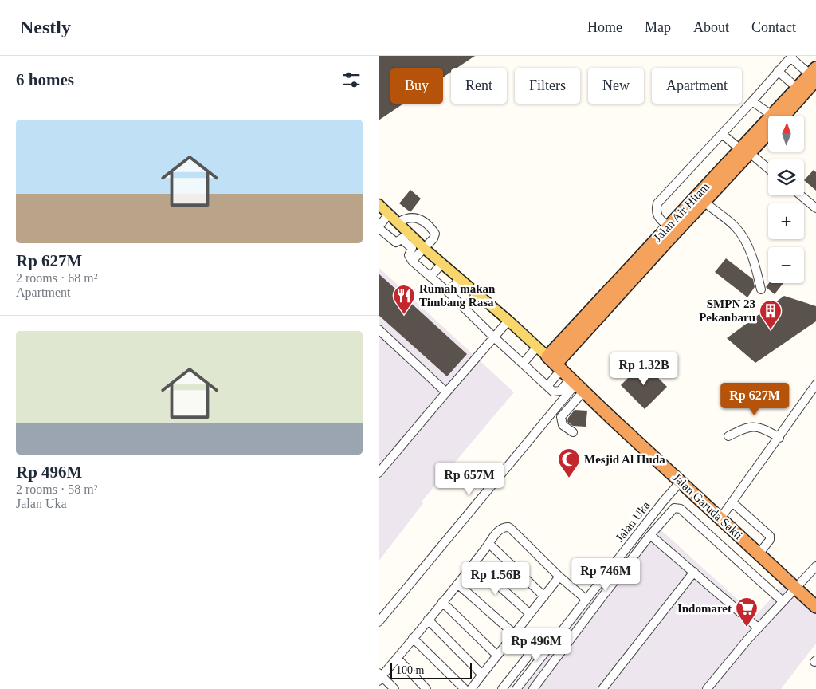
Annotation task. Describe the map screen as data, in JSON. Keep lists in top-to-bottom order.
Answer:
{
  "streets": {
    "highway": ["Jalan Air Hitam", "Jalan Garuda Sakti"],
    "street": ["Jalan Uka"]
  },
  "crossings": [
    ["Jalan Air Hitam", "Jalan Garuda Sakti"],
    ["Jalan Garuda Sakti", "Jalan Uka"]
  ],
  "places": {
    "restaurant": ["Rumah makan Timbang Rasa"],
    "building": ["SMPN 23 Pekanbaru"],
    "mosque": ["Mesjid Al Huda"],
    "supermarket": ["Indomaret"]
  },
  "scale_bar": "100 m",
  "north": "top",
  "page": {
    "header": "Nestly",
    "nav": [
      "Home",
      "Map",
      "About",
      "Contact"
    ],
    "heading": "6 homes",
    "chip": [
      "Buy",
      "Rent",
      "Filters",
      "New",
      "Apartment"
    ],
    "list": [
      {
        "name": "Rp 627M",
        "note": "2 rooms · 68 m² · Apartment"
      },
      {
        "name": "Rp 496M",
        "note": "2 rooms · 58 m² · Jalan Uka"
      }
    ],
    "map_buttons": ["+", "−"],
    "price": [
      "Rp 1.32B",
      "Rp 627M",
      "Rp 657M",
      "Rp 746M",
      "Rp 1.56B",
      "Rp 496M"
    ],
    "scale": "100 m"
  }
}
